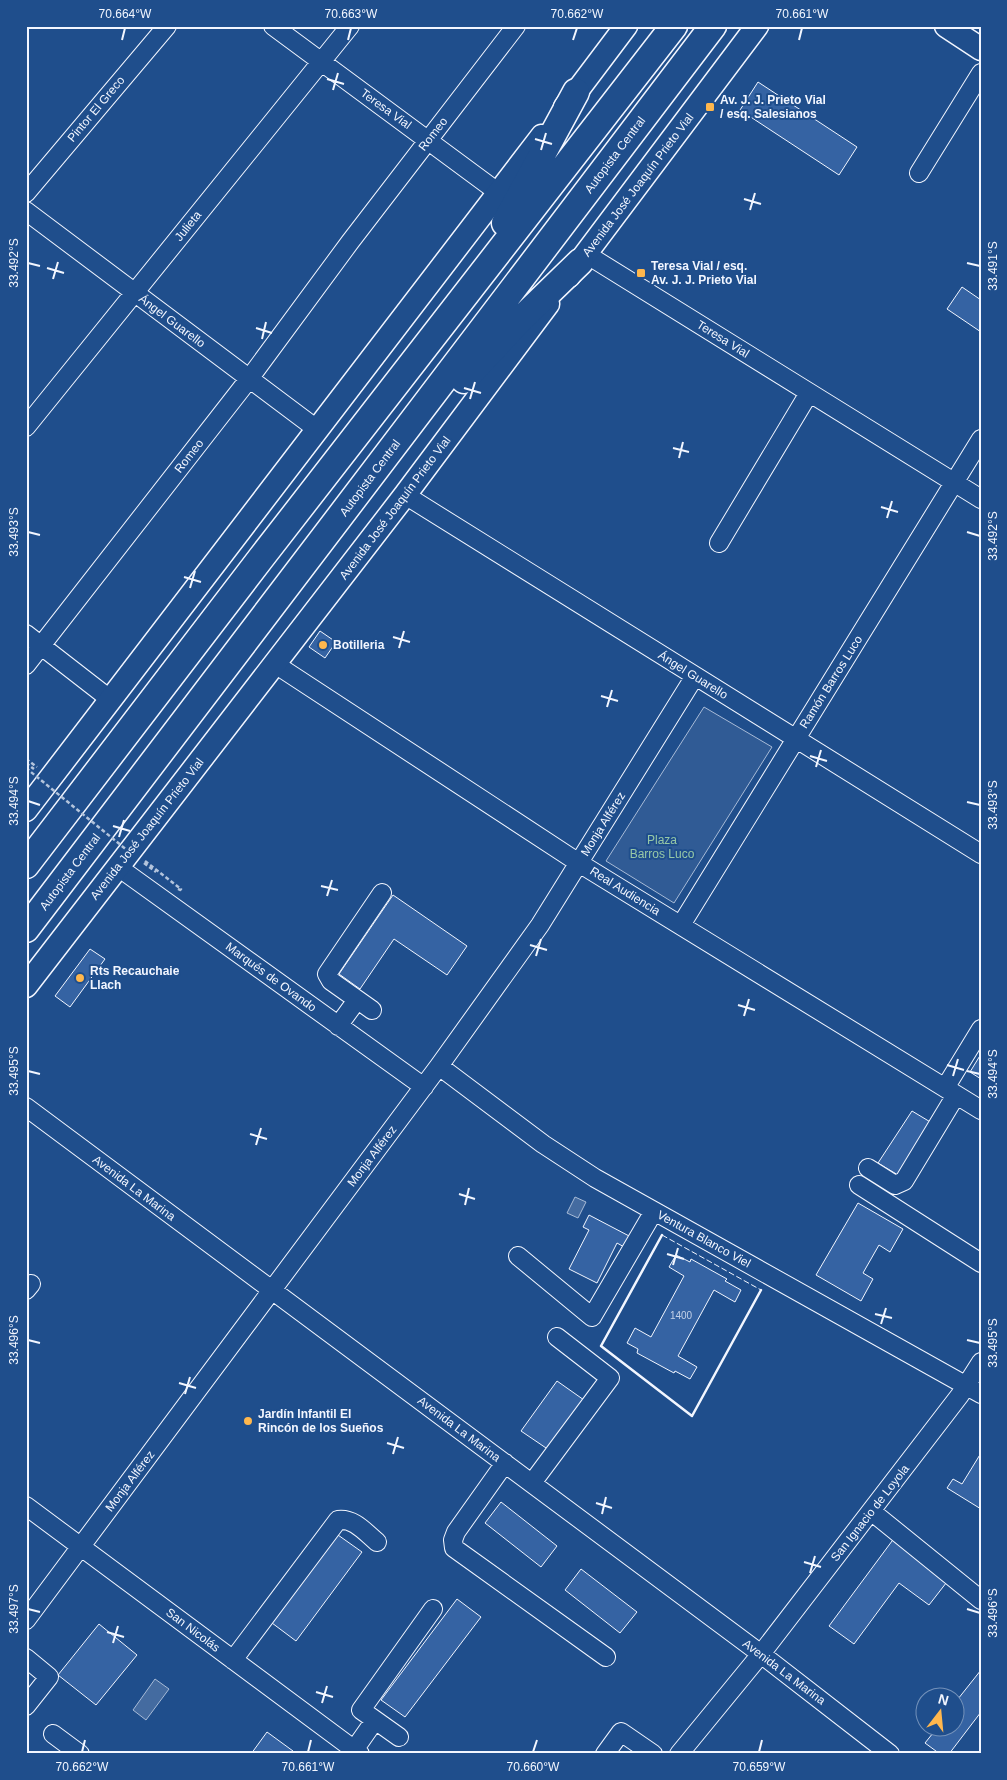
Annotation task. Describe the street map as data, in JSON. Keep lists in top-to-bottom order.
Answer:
{
  "streets": {
    "highway": ["Autopista Central"],
    "main road": ["Avenida José Joaquín Prieto Vial"],
    "street": [
      "Pintor El Greco",
      "Teresa Vial",
      "Romeo",
      "Julieta",
      "Ángel Guarello",
      "Ramón Barros Luco",
      "Monja Alférez",
      "Real Audiencia",
      "Marqués de Ovando",
      "Avenida La Marina",
      "Ventura Blanco Viel",
      "San Ignacio de Loyola",
      "San Nicolás"
    ]
  },
  "crossings": [
    ["Teresa Vial", "Romeo"],
    ["Teresa Vial", "Avenida José Joaquín Prieto Vial"],
    ["Teresa Vial", "Julieta"],
    ["Teresa Vial", "Ramón Barros Luco"],
    ["Romeo", "Ángel Guarello"],
    ["Avenida José Joaquín Prieto Vial", "Ángel Guarello"],
    ["Avenida José Joaquín Prieto Vial", "Real Audiencia"],
    ["Avenida José Joaquín Prieto Vial", "Marqués de Ovando"],
    ["Julieta", "Ángel Guarello"],
    ["Ángel Guarello", "Ramón Barros Luco"],
    ["Ángel Guarello", "Monja Alférez"],
    ["Ramón Barros Luco", "Real Audiencia"],
    ["Monja Alférez", "Real Audiencia"],
    ["Monja Alférez", "Marqués de Ovando"],
    ["Monja Alférez", "Avenida La Marina"],
    ["Monja Alférez", "Ventura Blanco Viel"],
    ["Monja Alférez", "San Nicolás"],
    ["Avenida La Marina", "San Ignacio de Loyola"],
    ["Ventura Blanco Viel", "San Ignacio de Loyola"]
  ],
  "parks": ["Plaza Barros Luco"],
  "places": {
    "transit": ["Av. J. J. Prieto Vial / esq. Salesianos", "Teresa Vial / esq. Av. J. J. Prieto Vial"],
    "other": ["Botilleria", "Rts Recauchaie Llach", "Jardín Infantil El Rincón de los Sueños"]
  },
  "house_numbers": ["1400"],
  "north": "top",
  "coordinates": [
    "70.664°W",
    "70.663°W",
    "70.662°W",
    "70.661°W",
    "33.492°S",
    "33.491°S",
    "33.493°S",
    "33.494°S",
    "33.495°S",
    "33.496°S",
    "33.497°S",
    "70.660°W",
    "70.659°W"
  ]
}
